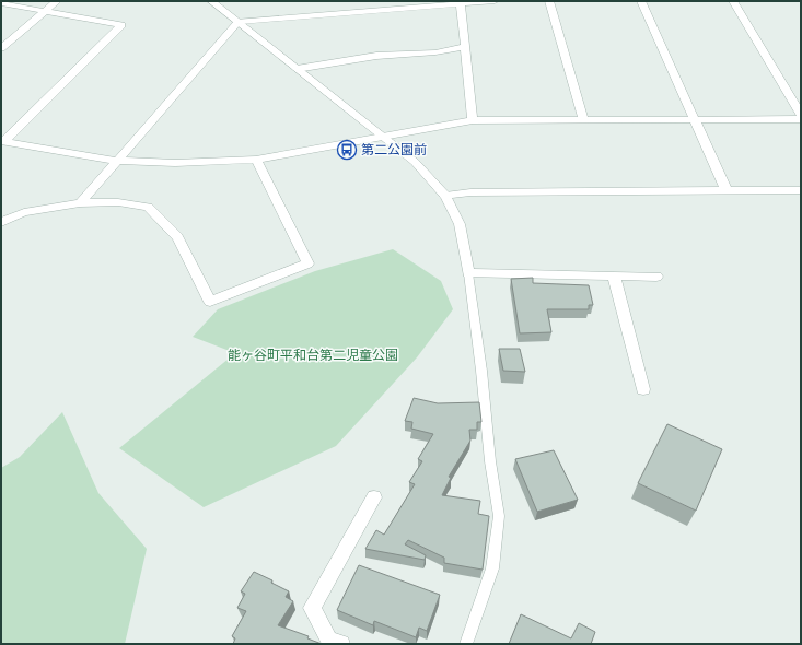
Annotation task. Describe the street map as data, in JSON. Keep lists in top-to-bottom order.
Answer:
{
  "parks": ["能ヶ谷町平和台第二児童公園"],
  "places": {
    "bus stop": ["第二公園前"]
  }
}
